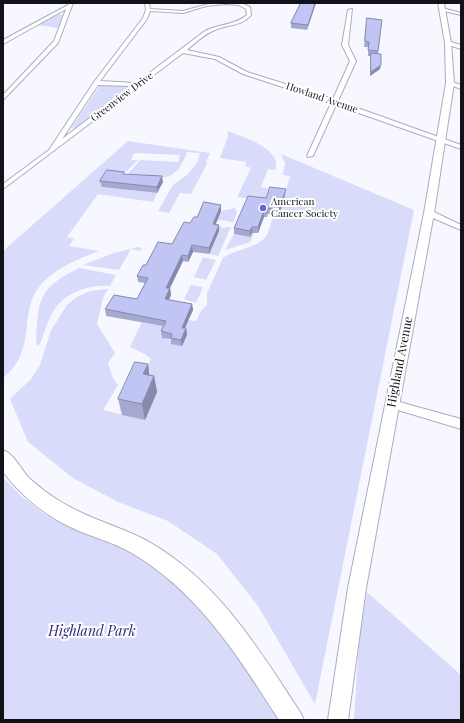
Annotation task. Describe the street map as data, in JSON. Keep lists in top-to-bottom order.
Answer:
{
  "streets": {
    "street": ["Greenview Drive", "Howland Avenue", "Highland Avenue"]
  },
  "crossings": [
    ["Greenview Drive", "Howland Avenue"],
    ["Howland Avenue", "Highland Avenue"]
  ],
  "parks": ["Highland Park"],
  "places": ["American Cancer Society"]
}
